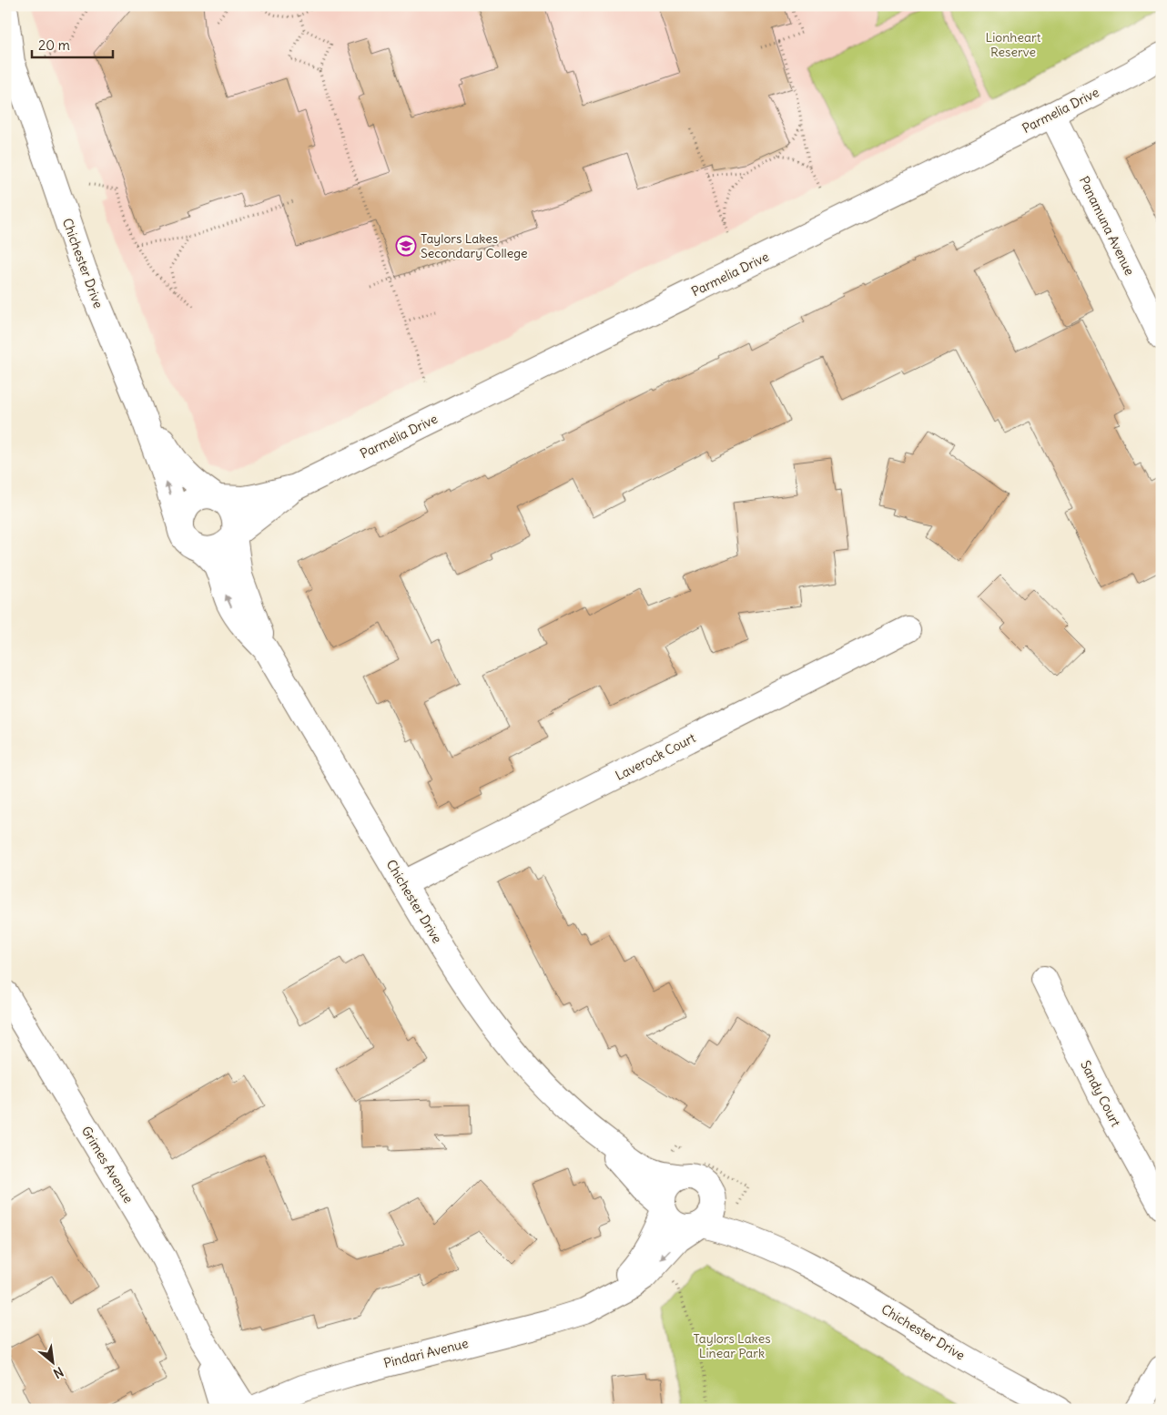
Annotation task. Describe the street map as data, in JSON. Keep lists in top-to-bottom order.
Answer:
{
  "streets": {
    "street": [
      "Parmelia Drive",
      "Panamuna Avenue",
      "Chichester Drive",
      "Laverock Court",
      "Sandy Court",
      "Grimes Avenue",
      "Pindari Avenue"
    ]
  },
  "crossings": [
    ["Parmelia Drive", "Panamuna Avenue"],
    ["Parmelia Drive", "Chichester Drive"],
    ["Chichester Drive", "Laverock Court"],
    ["Chichester Drive", "Pindari Avenue"]
  ],
  "parks": ["Lionheart Reserve", "Taylors Lakes Linear Park"],
  "places": {
    "school or university": ["Taylors Lakes Secondary College"]
  },
  "scale_bar": "20 m",
  "north": "bottom right"
}
